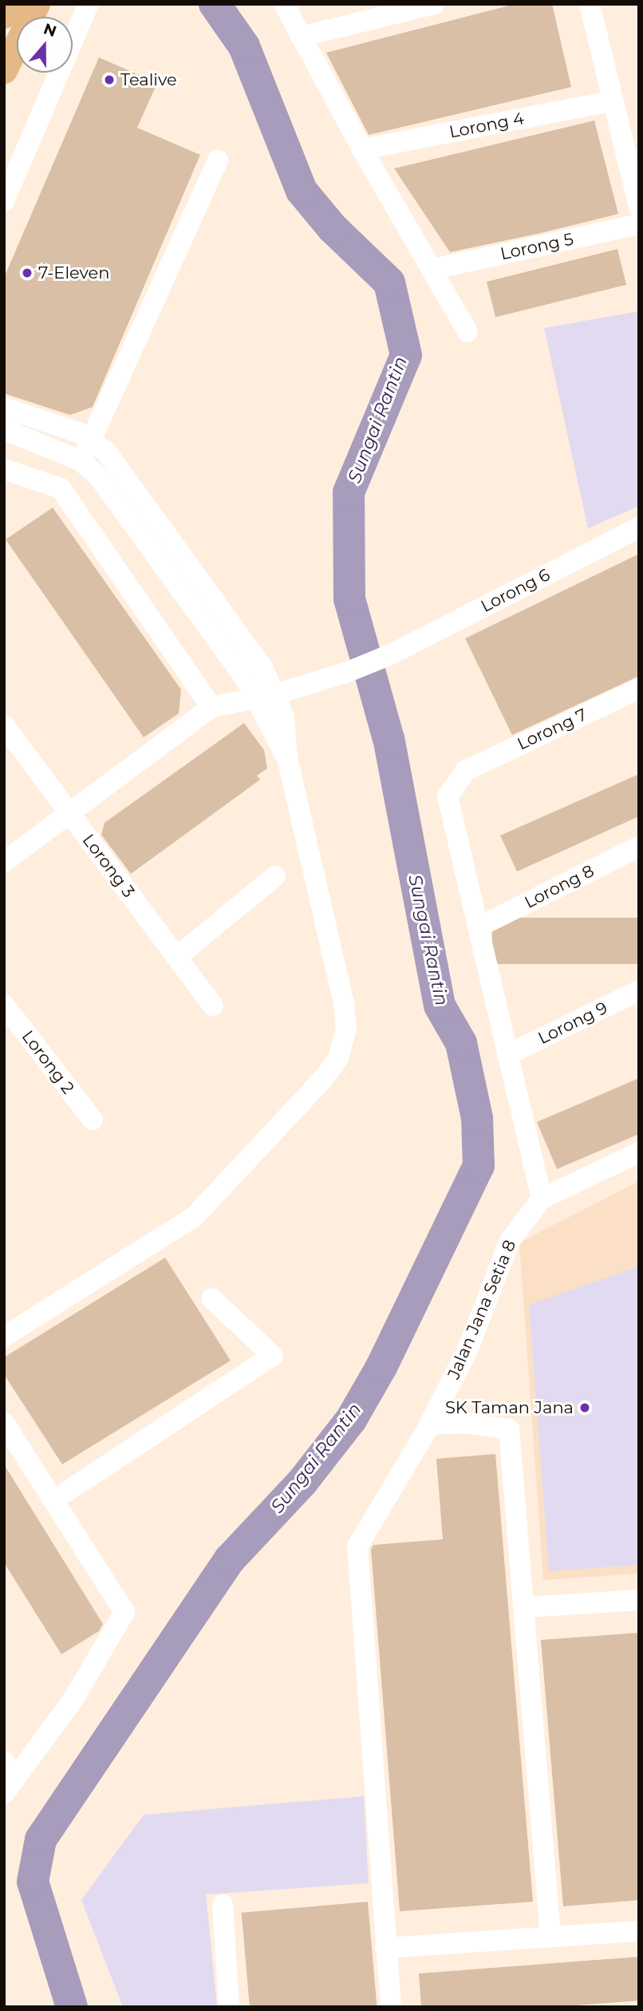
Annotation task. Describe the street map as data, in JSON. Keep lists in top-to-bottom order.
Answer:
{
  "streets": {
    "street": [
      "Lorong 4",
      "Lorong 5",
      "Lorong 6",
      "Lorong 7",
      "Lorong 3",
      "Lorong 8",
      "Lorong 9",
      "Lorong 2",
      "Jalan Jana Setia 8"
    ]
  },
  "crossings": [
    ["Lorong 7", "Lorong 8"]
  ],
  "water": ["Sungai Rantin"],
  "places": ["Tealive", "7-Eleven", "SK Taman Jana"],
  "north": "top"
}
